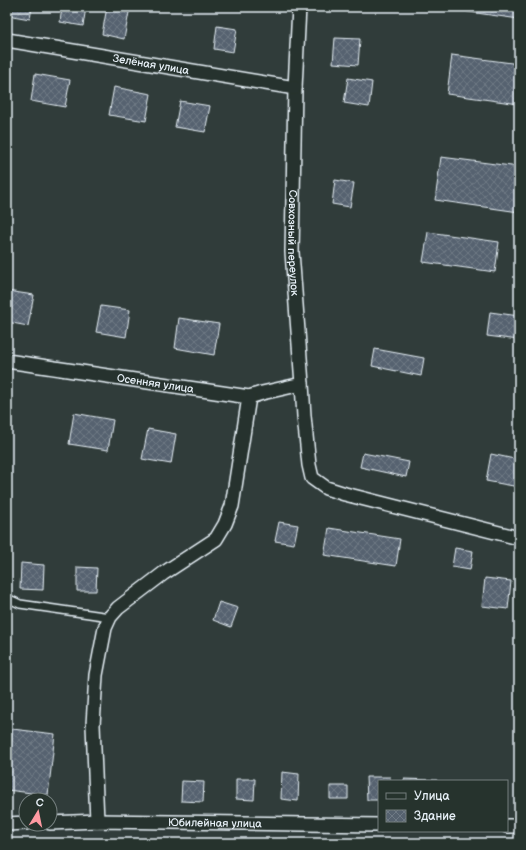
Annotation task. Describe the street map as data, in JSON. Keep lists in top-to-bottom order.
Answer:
{
  "streets": {
    "street": [
      "Зелёная улица",
      "Совхозный переулок",
      "Осенняя улица",
      "Юбилейная улица"
    ]
  },
  "crossings": [
    ["Зелёная улица", "Совхозный переулок"],
    ["Совхозный переулок", "Осенняя улица"]
  ],
  "legend": ["Улица", "Здание"],
  "north": "top"
}
